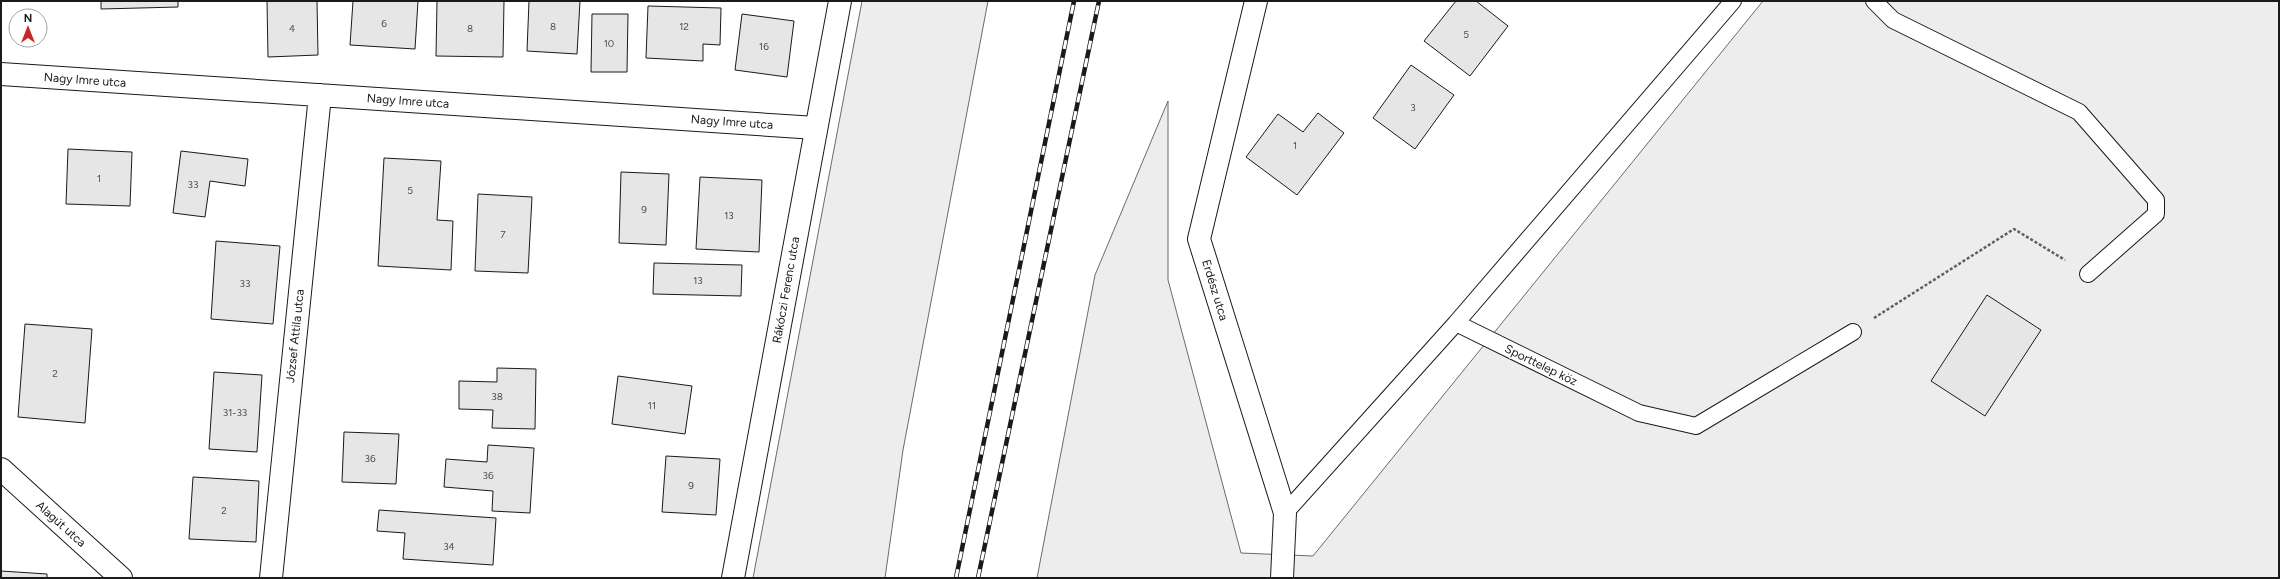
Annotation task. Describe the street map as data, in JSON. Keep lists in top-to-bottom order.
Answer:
{
  "streets": {
    "street": [
      "Nagy Imre utca",
      "Rákóczi Ferenc utca",
      "Erdész utca",
      "József Attila utca",
      "Alagút utca"
    ],
    "lane": ["Sporttelep köz"]
  },
  "crossings": [
    ["Nagy Imre utca", "Rákóczi Ferenc utca"],
    ["Nagy Imre utca", "József Attila utca"]
  ],
  "house_numbers": [
    "6",
    "8",
    "12",
    "4",
    "8",
    "5",
    "10",
    "16",
    "3",
    "1",
    "1",
    "33",
    "5",
    "9",
    "13",
    "7",
    "13",
    "33",
    "2",
    "38",
    "11",
    "31-33",
    "36",
    "36",
    "9",
    "2",
    "34"
  ],
  "north": "top"
}
